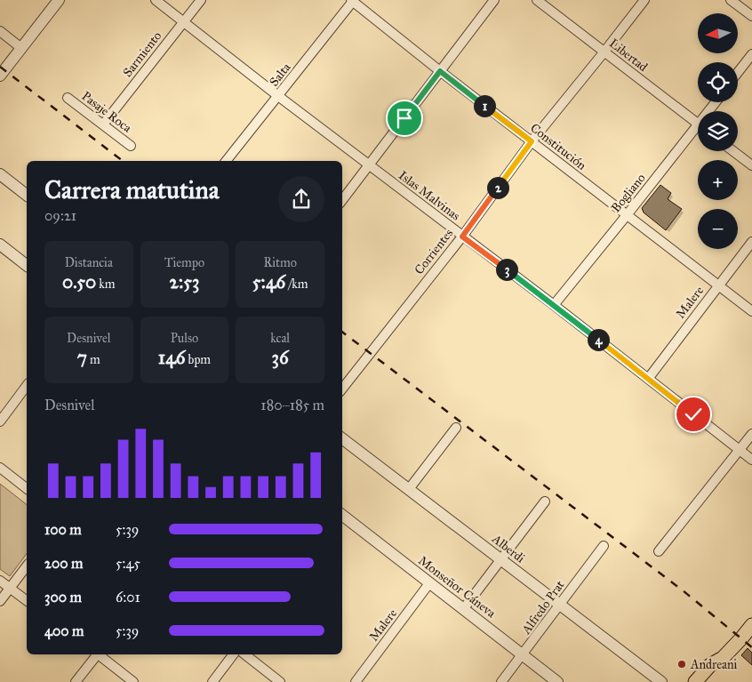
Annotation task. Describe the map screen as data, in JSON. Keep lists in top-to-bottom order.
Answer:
{
  "streets": {
    "street": [
      "Sarmiento",
      "Libertad",
      "Salta",
      "Pasaje Roca",
      "Constitución",
      "Bogliano",
      "Islas Malvinas",
      "Corrientes",
      "Malere",
      "Alberdi",
      "Monseñor Cáneva",
      "Alfredo Prat"
    ]
  },
  "crossings": [
    ["Sarmiento", "Pasaje Roca"],
    ["Sarmiento", "Islas Malvinas"],
    ["Libertad", "Corrientes"],
    ["Salta", "Constitución"],
    ["Salta", "Islas Malvinas"],
    ["Constitución", "Bogliano"],
    ["Constitución", "Corrientes"],
    ["Constitución", "Malere"],
    ["Bogliano", "Islas Malvinas"],
    ["Islas Malvinas", "Corrientes"],
    ["Islas Malvinas", "Malere"],
    ["Malere", "Monseñor Cáneva"],
    ["Alberdi", "Alfredo Prat"],
    ["Monseñor Cáneva", "Alfredo Prat"]
  ],
  "places": ["Andreani"],
  "north": "left",
  "page": {
    "map_buttons": ["+", "−"],
    "pins": [
      "1",
      "2",
      "3",
      "4"
    ],
    "heading": ["Carrera matutina", "09:21"],
    "stats": [
      ["Distancia", "0.50 km"],
      ["Tiempo", "2:53"],
      ["Ritmo", "5:46 /km"],
      ["Desnivel", "7 m"],
      ["Pulso", "146 bpm"],
      ["kcal", "36"]
    ],
    "chart": ["Desnivel", "180–185 m"],
    "list": [
      {
        "name": "100 m",
        "note": "5:39"
      },
      {
        "name": "200 m",
        "note": "5:45"
      },
      {
        "name": "300 m",
        "note": "6:01"
      },
      {
        "name": "400 m",
        "note": "5:39"
      }
    ]
  }
}
